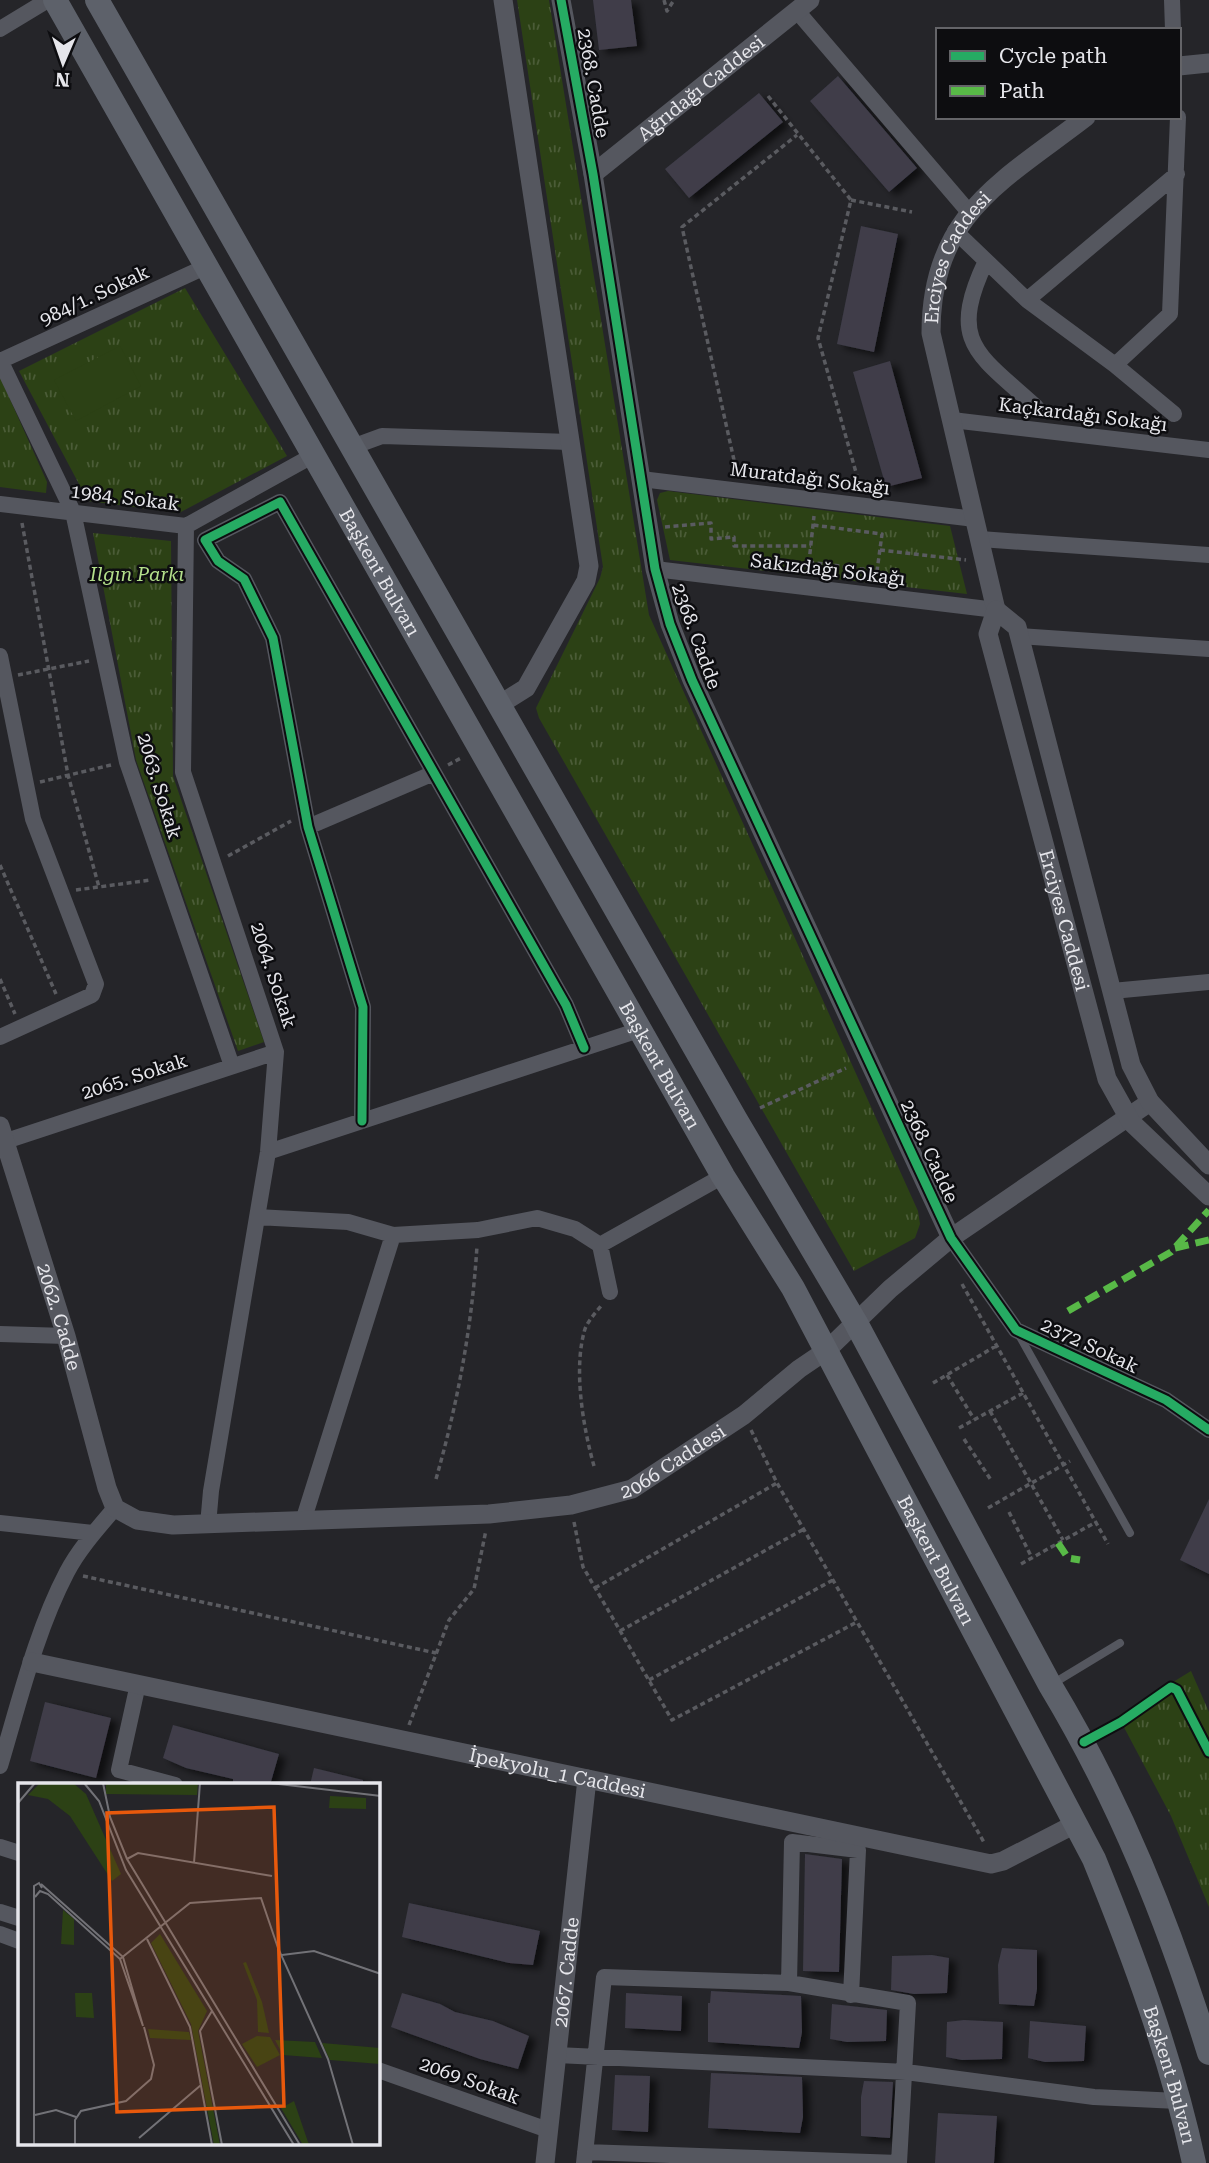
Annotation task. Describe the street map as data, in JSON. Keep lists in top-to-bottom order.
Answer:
{
  "streets": {
    "main road": ["Başkent Bulvarı"],
    "street": [
      "2368. Cadde",
      "Ağrıdağı Caddesi",
      "Erciyes Caddesi",
      "984/1. Sokak",
      "Kaçkardağı Sokağı",
      "Muratdağı Sokağı",
      "1984. Sokak",
      "Sakızdağı Sokağı",
      "2063. Sokak",
      "2064. Sokak",
      "2065. Sokak",
      "2062. Cadde",
      "2372 Sokak",
      "2066 Caddesi",
      "İpekyolu_1 Caddesi",
      "2067. Cadde",
      "2069 Sokak"
    ]
  },
  "crossings": [
    ["2368. Cadde", "Ağrıdağı Caddesi"],
    ["2368. Cadde", "Muratdağı Sokağı"],
    ["2368. Cadde", "Sakızdağı Sokağı"],
    ["2368. Cadde", "2372 Sokak"],
    ["2368. Cadde", "2066 Caddesi"],
    ["Erciyes Caddesi", "Kaçkardağı Sokağı"],
    ["Erciyes Caddesi", "Muratdağı Sokağı"],
    ["Erciyes Caddesi", "Sakızdağı Sokağı"],
    ["Erciyes Caddesi", "2066 Caddesi"],
    ["984/1. Sokak", "Başkent Bulvarı"],
    ["984/1. Sokak", "2063. Sokak"],
    ["1984. Sokak", "Başkent Bulvarı"],
    ["1984. Sokak", "2063. Sokak"],
    ["1984. Sokak", "2064. Sokak"],
    ["Başkent Bulvarı", "2066 Caddesi"],
    ["2063. Sokak", "2065. Sokak"],
    ["2064. Sokak", "2065. Sokak"],
    ["2064. Sokak", "2066 Caddesi"],
    ["2065. Sokak", "2062. Cadde"],
    ["2062. Cadde", "2066 Caddesi"],
    ["2372 Sokak", "2066 Caddesi"],
    ["İpekyolu_1 Caddesi", "2067. Cadde"],
    ["2067. Cadde", "2069 Sokak"]
  ],
  "parks": ["Ilgın Parkı"],
  "legend": ["Cycle path", "Path"],
  "north": "bottom"
}
